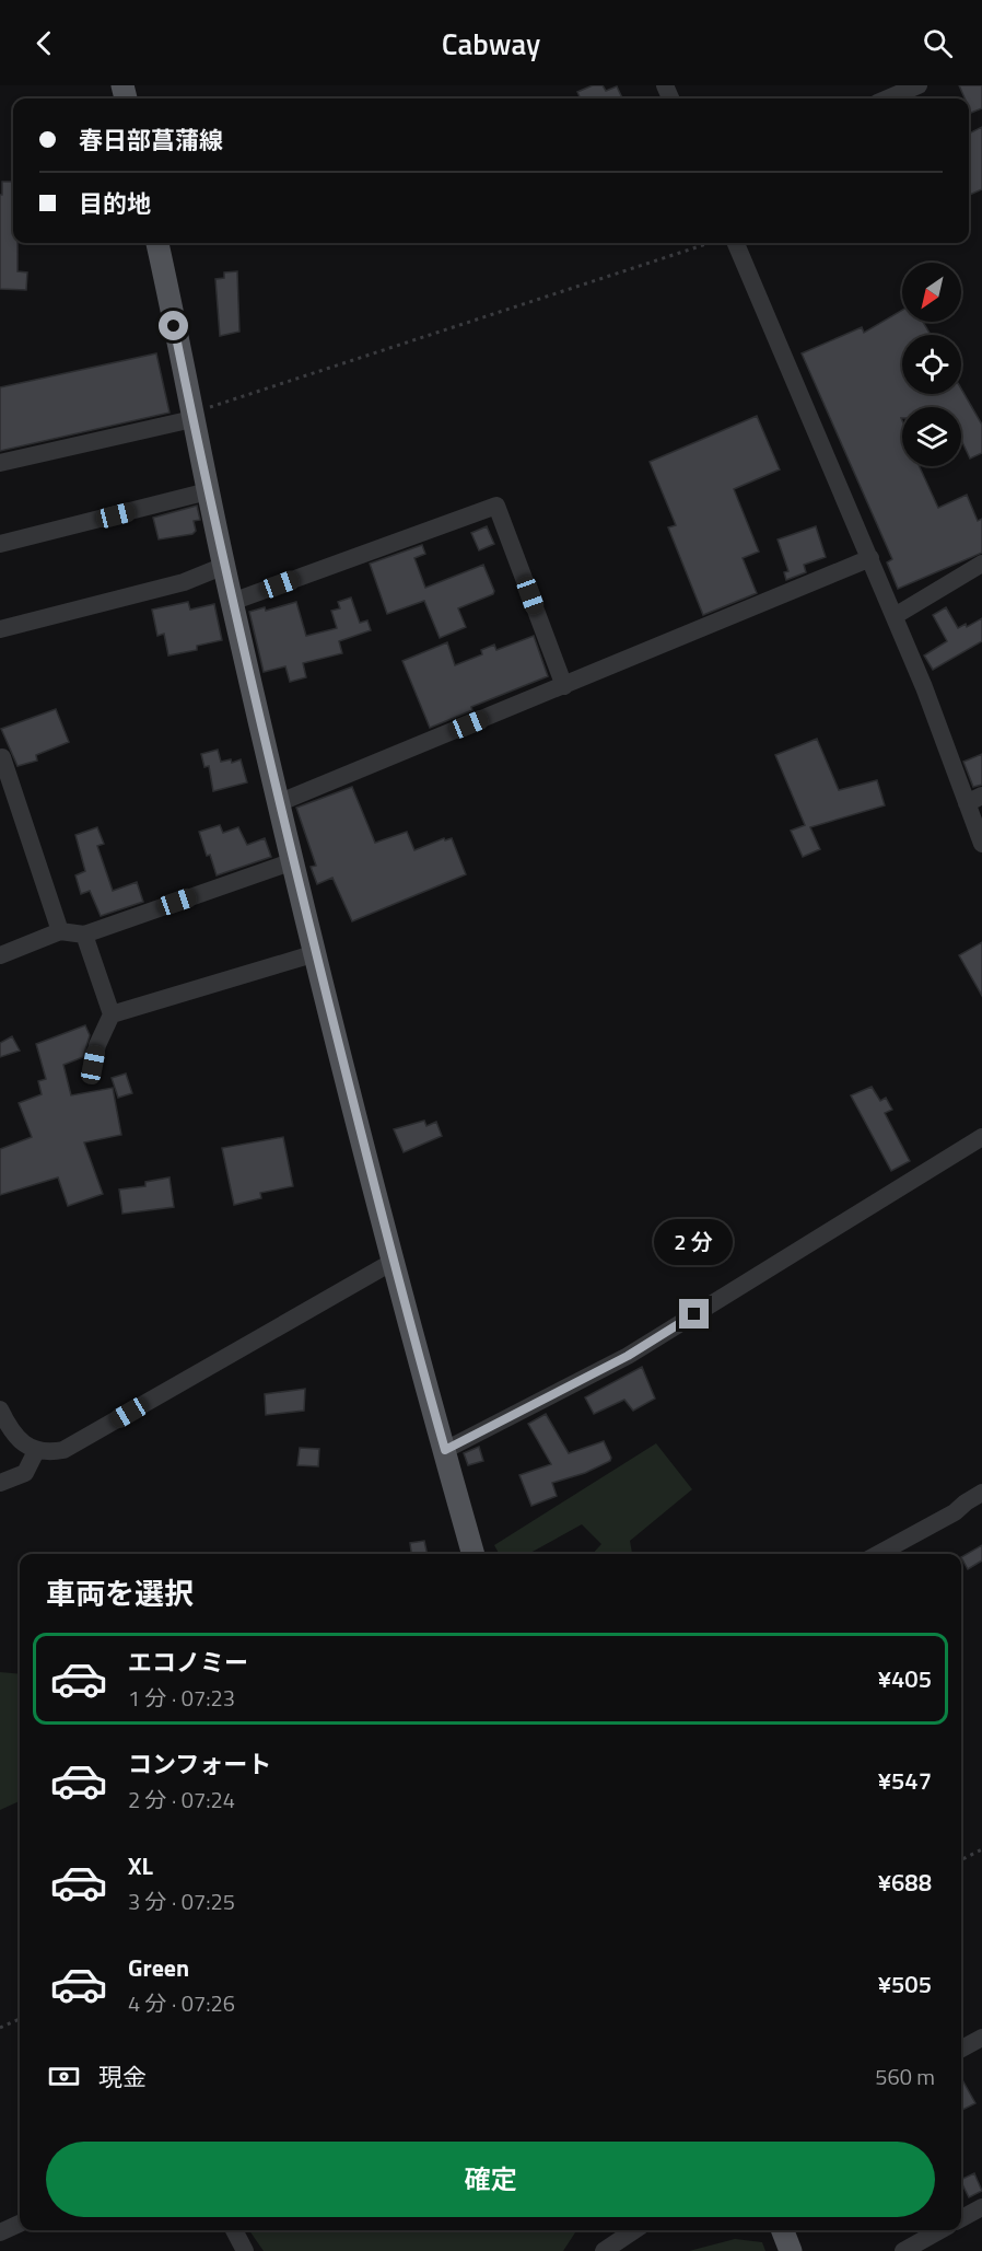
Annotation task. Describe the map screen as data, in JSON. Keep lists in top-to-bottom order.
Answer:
{
  "north": "bottom left",
  "page": {
    "header": "Cabway",
    "banner": ["春日部菖蒲線", "目的地"],
    "bubble": "2 分",
    "heading": "車両を選択",
    "list": [
      {
        "name": "エコノミー",
        "note": "1 分 · 07:23",
        "value": "¥405"
      },
      {
        "name": "コンフォート",
        "note": "2 分 · 07:24",
        "value": "¥547"
      },
      {
        "name": "XL",
        "note": "3 分 · 07:25",
        "value": "¥688"
      },
      {
        "name": "Green",
        "note": "4 分 · 07:26",
        "value": "¥505"
      }
    ],
    "pay": ["現金", "560 m"],
    "buttons": "確定"
  }
}
